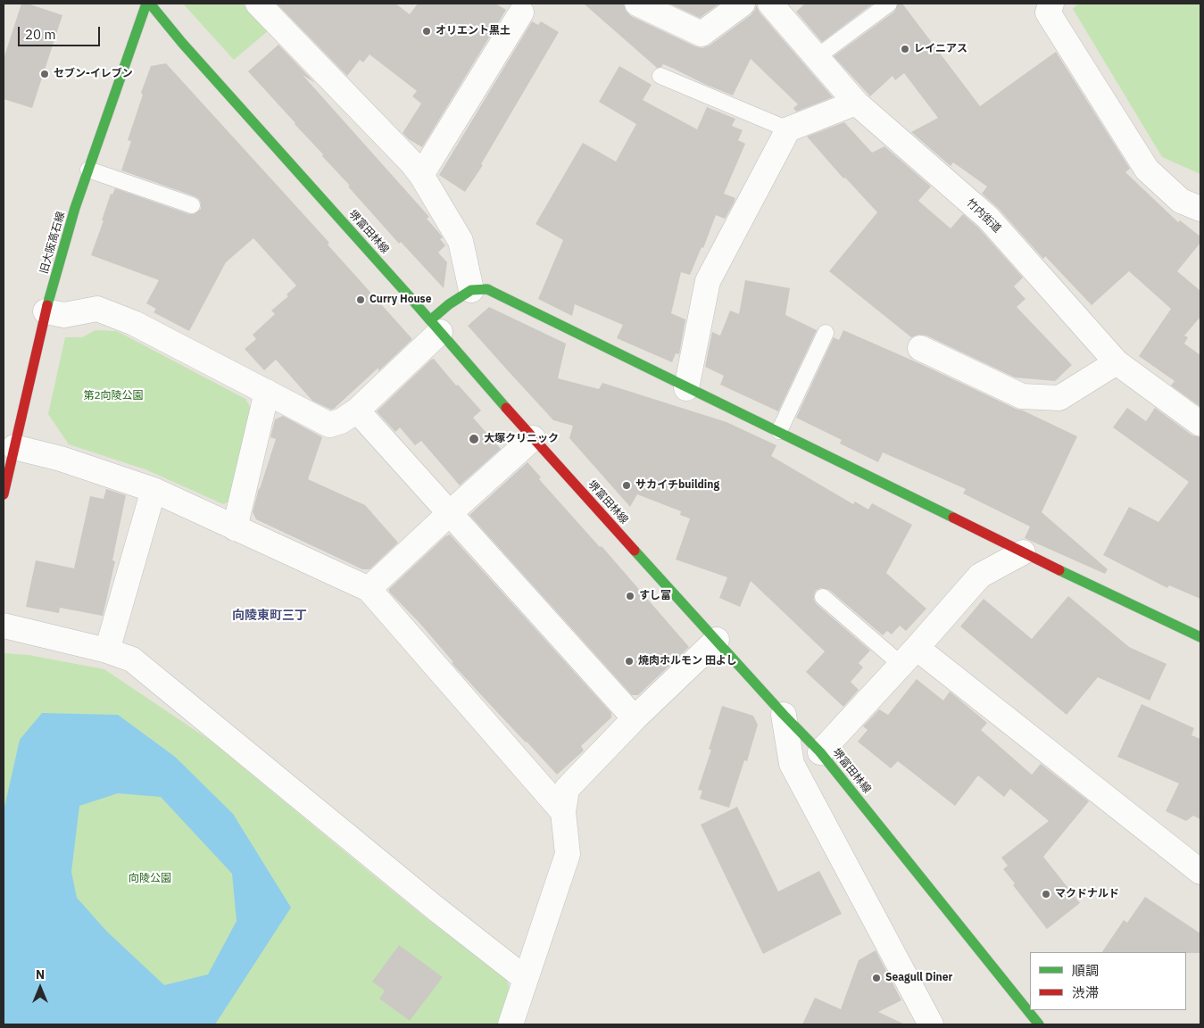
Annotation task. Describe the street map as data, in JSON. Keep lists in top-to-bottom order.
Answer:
{
  "streets": {
    "main road": ["堺富田林線", "旧大阪高石線"],
    "street": ["竹内街道"]
  },
  "districts": ["向陵東町三丁"],
  "parks": ["第2向陵公園", "向陵公園"],
  "places": [
    "オリエント黒土",
    "レイニアス",
    "セブン-イレブン",
    "Curry House",
    "大塚クリニック",
    "サカイチbuilding",
    "すし富",
    "焼肉ホルモン 田よし",
    "マクドナルド",
    "Seagull Diner"
  ],
  "legend": ["順調", "渋滞"],
  "scale_bar": "20 m",
  "north": "top"
}
